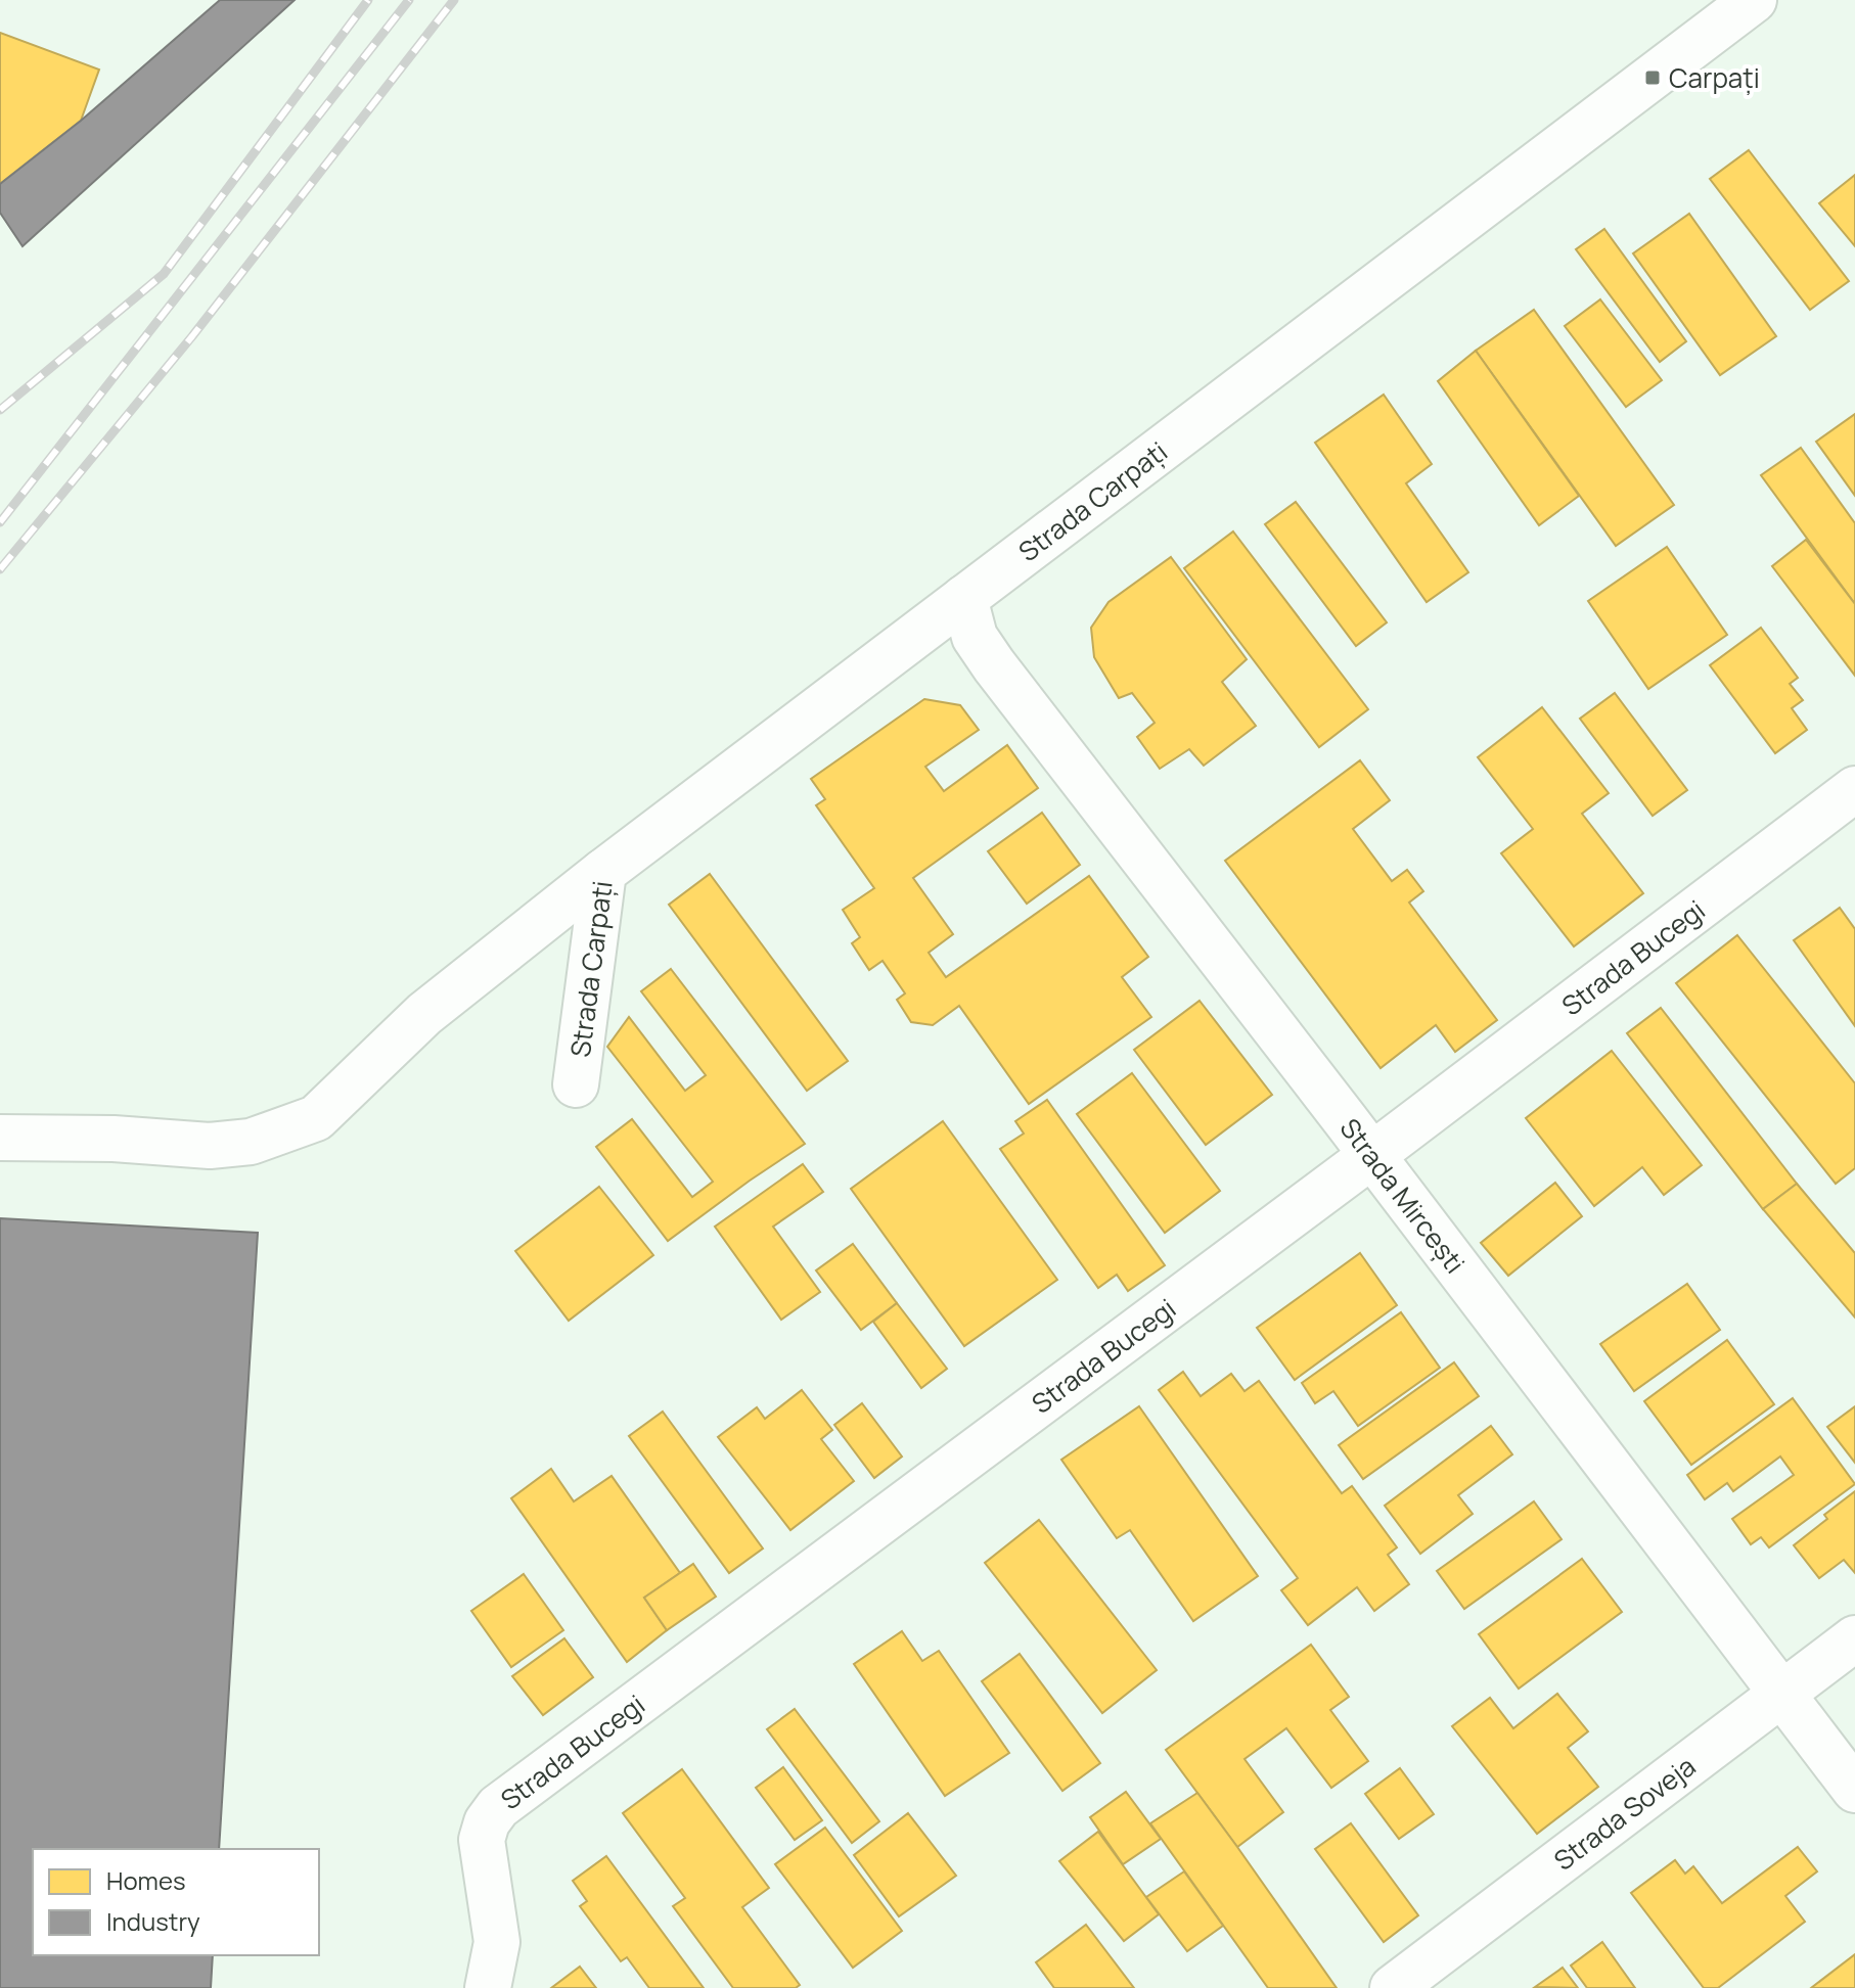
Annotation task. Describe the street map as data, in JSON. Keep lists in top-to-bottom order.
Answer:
{
  "streets": {
    "street": [
      "Strada Carpați",
      "Strada Bucegi",
      "Strada Mircești",
      "Strada Soveja"
    ]
  },
  "crossings": [
    ["Strada Carpați", "Strada Mircești"],
    ["Strada Bucegi", "Strada Mircești"],
    ["Strada Mircești", "Strada Soveja"]
  ],
  "places": {
    "transit": ["Carpați"]
  },
  "legend": ["Homes", "Industry"]
}
